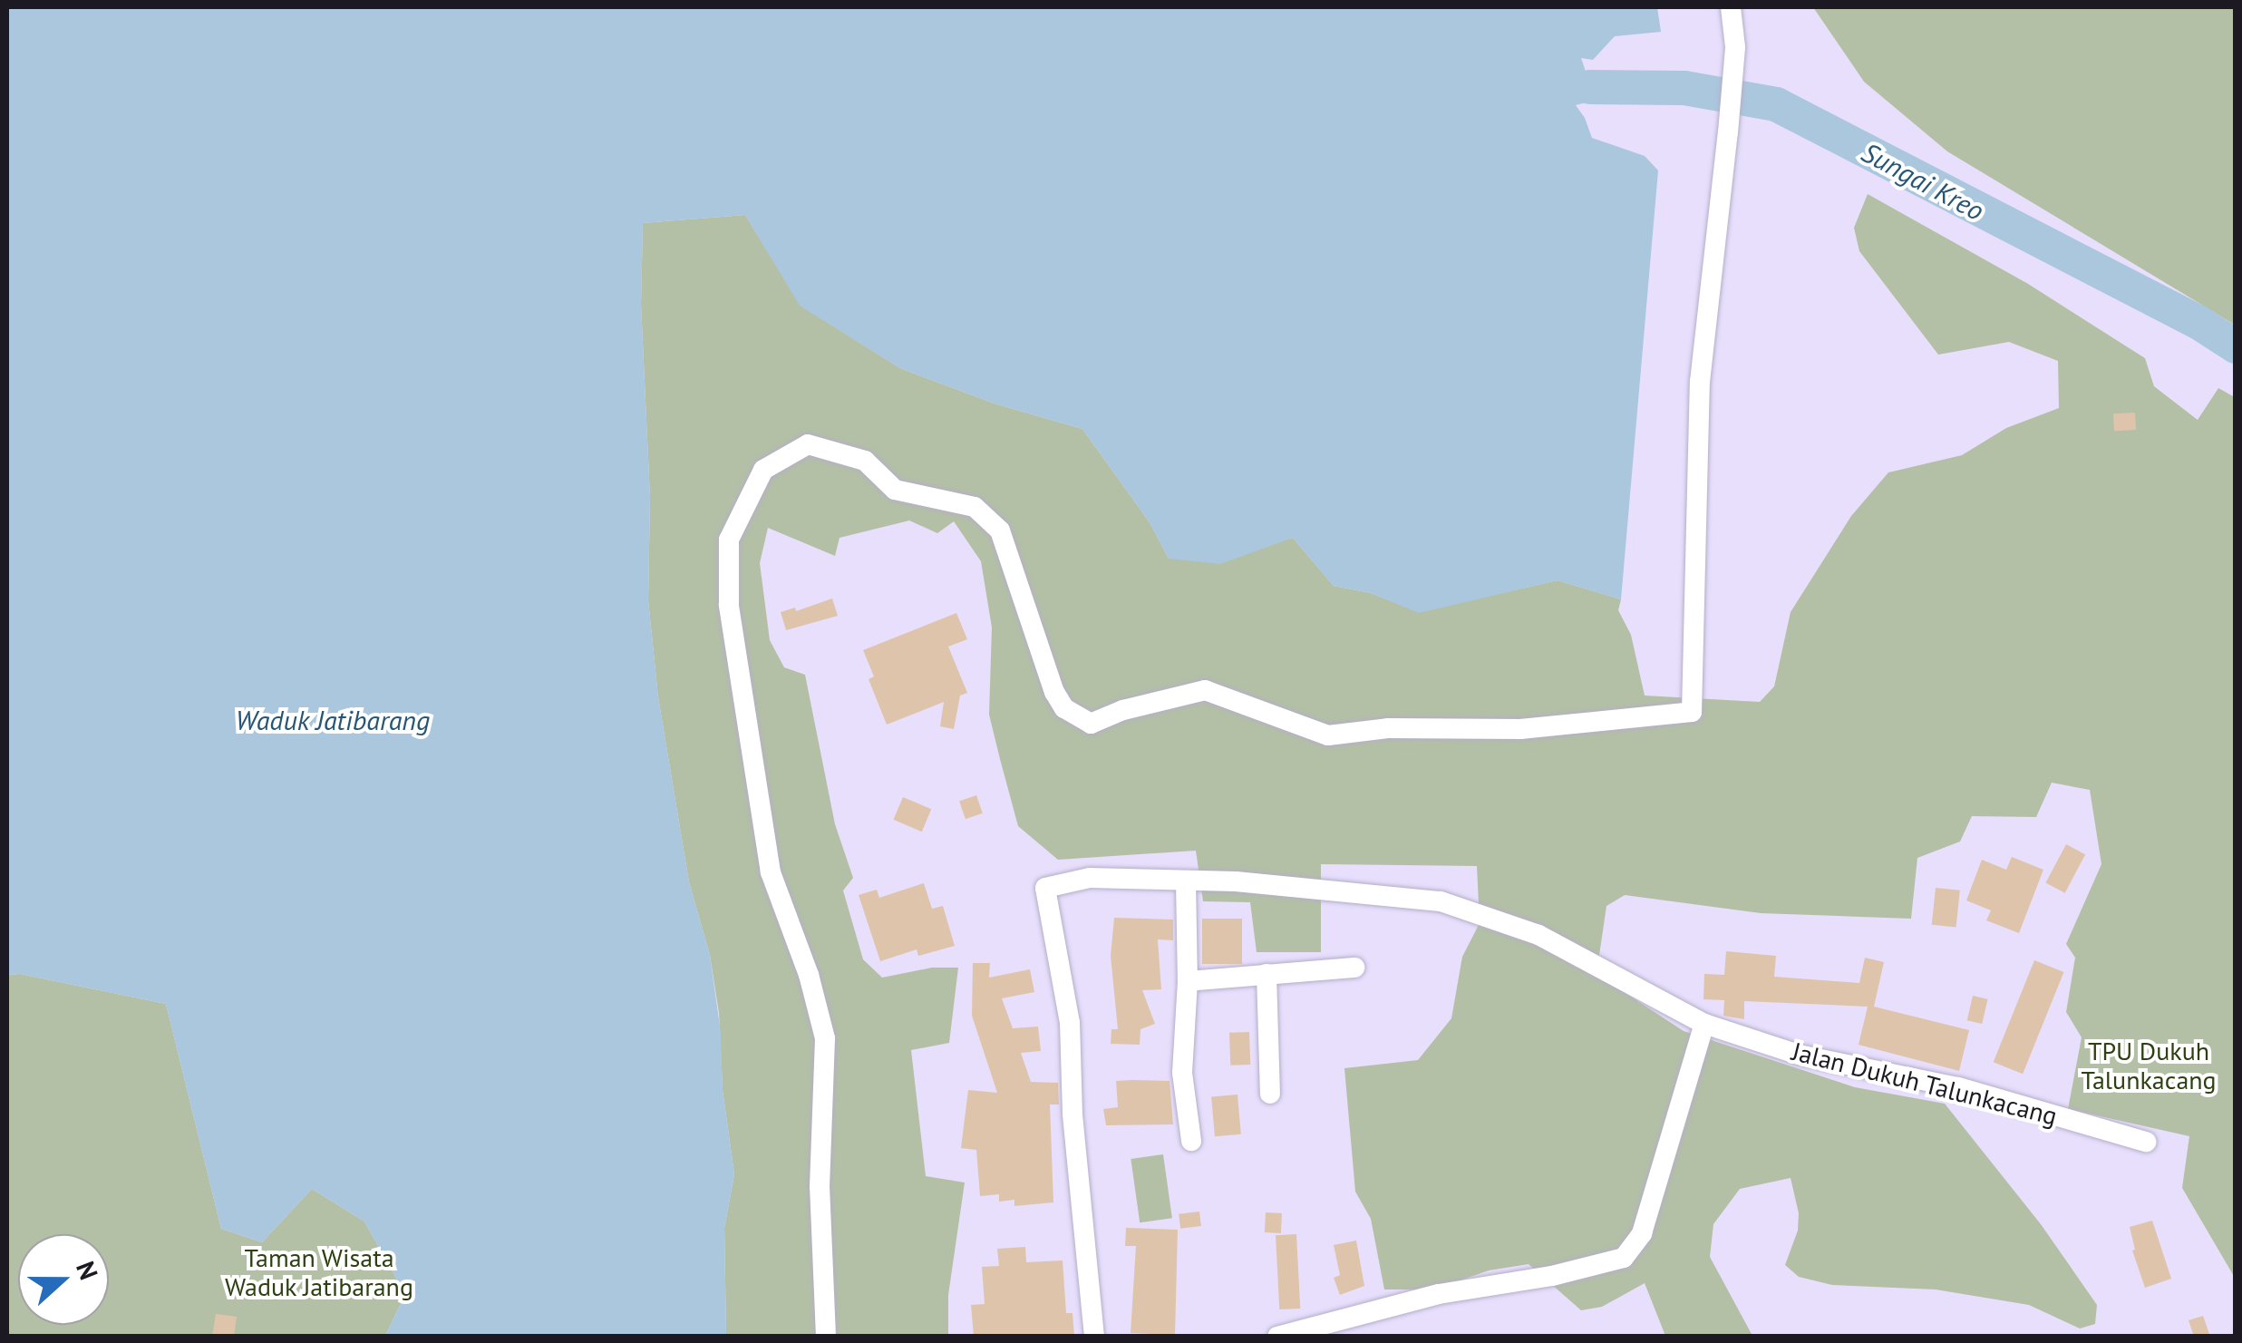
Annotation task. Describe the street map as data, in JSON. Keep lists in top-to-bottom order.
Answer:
{
  "streets": {
    "street": ["Jalan Dukuh Talunkacang"]
  },
  "water": ["Sungai Kreo", "Waduk Jatibarang"],
  "parks": ["TPU Dukuh Talunkacang", "Taman Wisata Waduk Jatibarang"],
  "north": "right"
}
